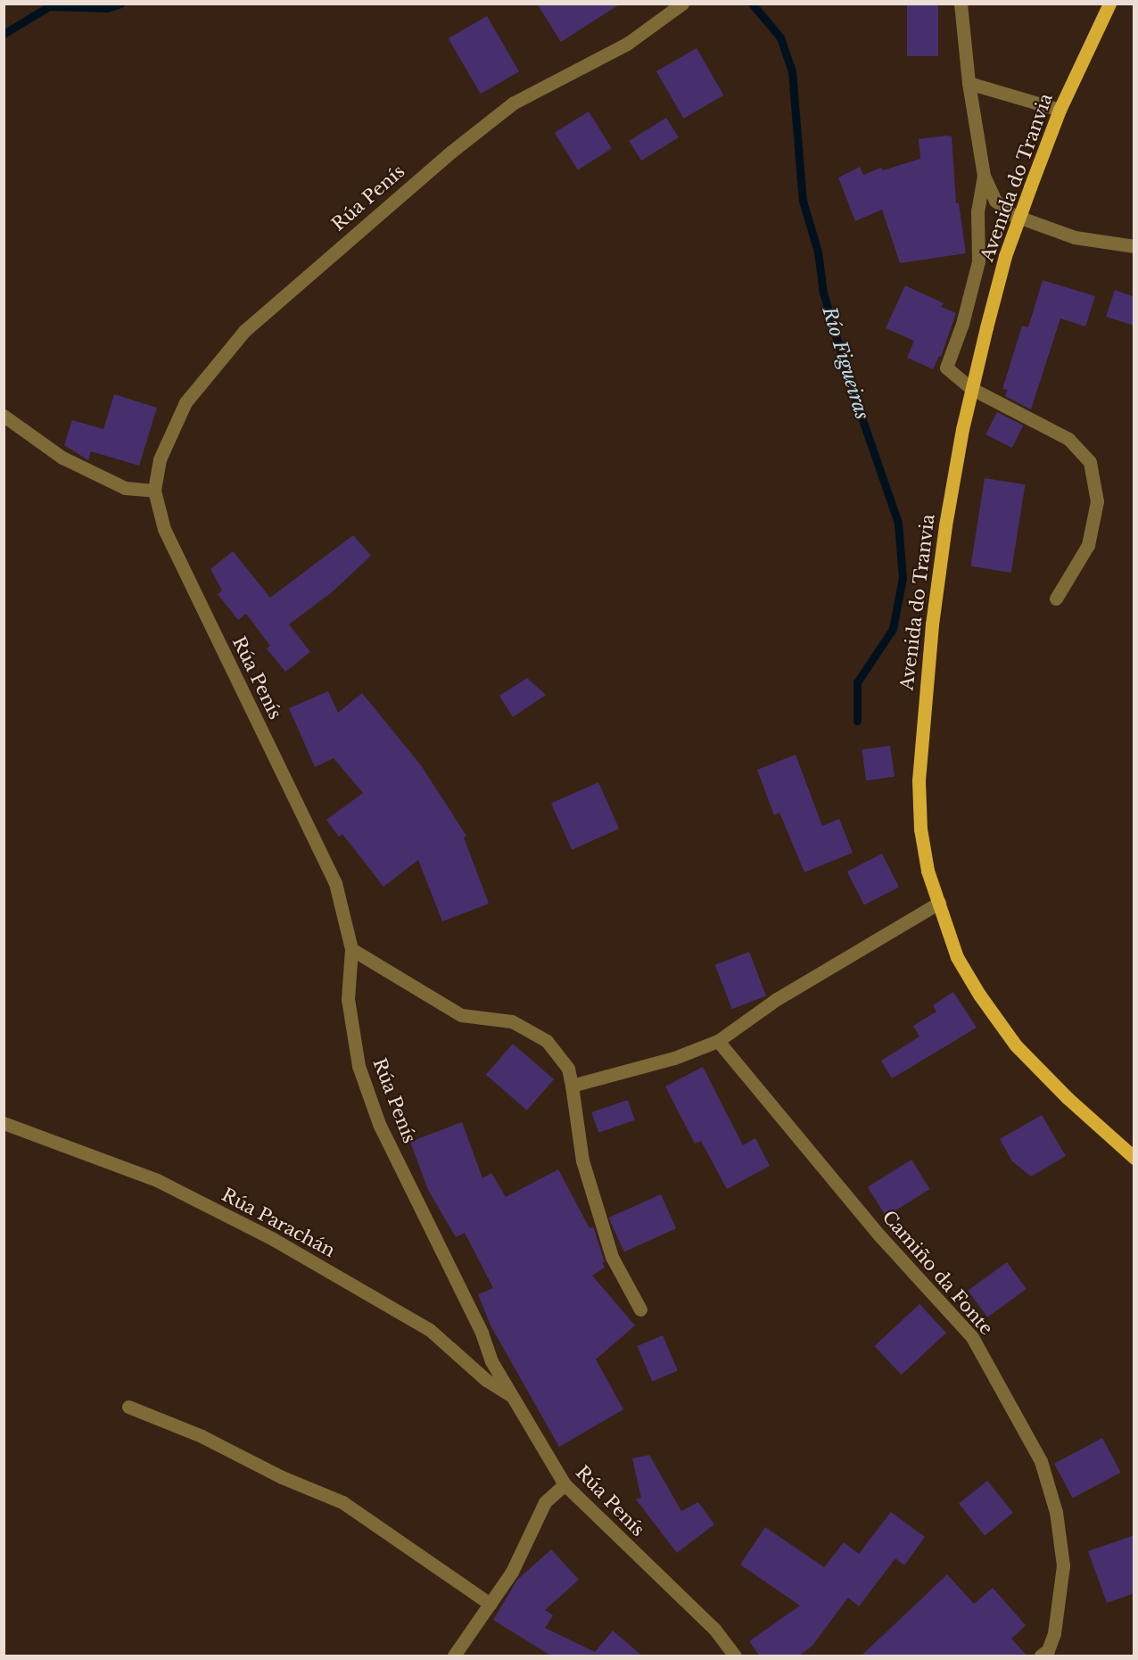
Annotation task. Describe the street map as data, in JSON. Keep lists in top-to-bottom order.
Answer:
{
  "streets": {
    "main road": ["Avenida do Tranvia"],
    "street": ["Rúa Penís", "Rúa Parachán", "Camiño da Fonte"]
  },
  "crossings": [
    ["Rúa Penís", "Rúa Parachán"]
  ],
  "water": ["Río Figueiras"]
}
